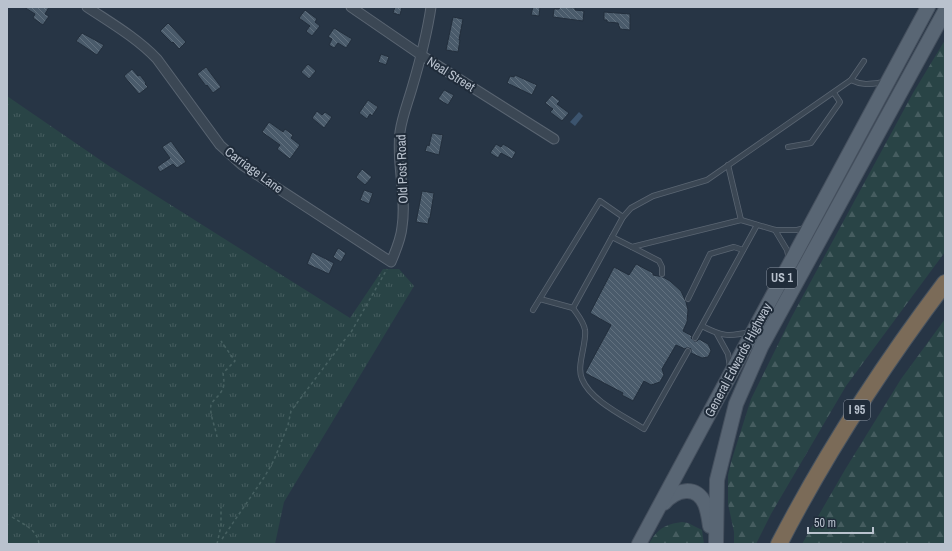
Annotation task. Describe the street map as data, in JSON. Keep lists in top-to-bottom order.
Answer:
{
  "streets": {
    "highway": ["I 95"],
    "main road": ["US 1", "General Edwards Highway"],
    "street": ["Neal Street", "Old Post Road", "Carriage Lane"]
  },
  "crossings": [
    ["Neal Street", "Old Post Road"],
    ["Old Post Road", "Carriage Lane"]
  ],
  "scale_bar": "50 m"
}
